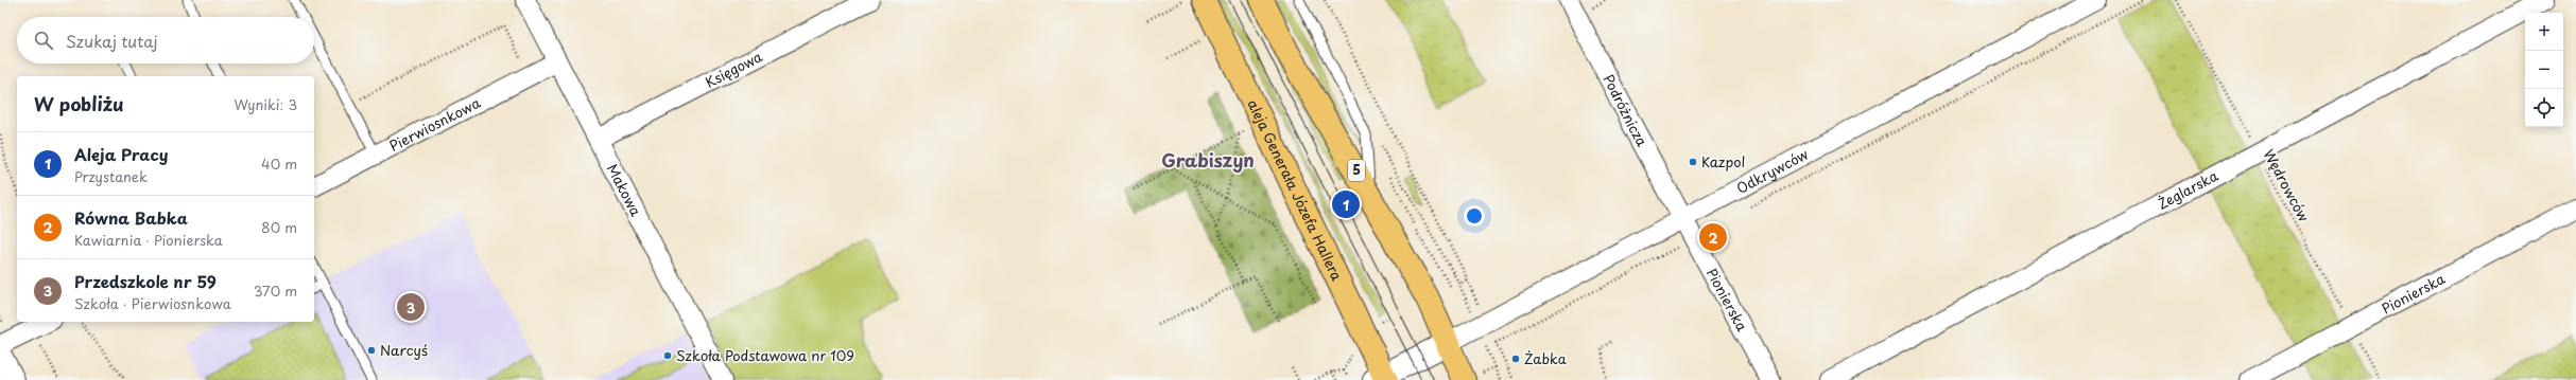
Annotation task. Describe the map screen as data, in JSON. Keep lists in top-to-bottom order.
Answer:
{
  "streets": {
    "main road": ["5", "aleja Generała Józefa Hallera"],
    "street": [
      "Księgowa",
      "Podróżnicza",
      "Pierwiosnkowa",
      "Odkrywców",
      "Makowa",
      "Żeglarska",
      "Pionierska"
    ],
    "path": ["Wędrowców"]
  },
  "crossings": [
    ["Księgowa", "Makowa"],
    ["Podróżnicza", "Odkrywców"],
    ["Podróżnicza", "Pionierska"],
    ["Pierwiosnkowa", "Makowa"],
    ["5", "Odkrywców"],
    ["Odkrywców", "Pionierska"],
    ["Wędrowców", "Żeglarska"],
    ["Wędrowców", "Pionierska"]
  ],
  "districts": ["Grabiszyn"],
  "places": [
    "Kazpol",
    "Narcyś",
    "Szkoła Podstawowa nr 109",
    "Żabka"
  ],
  "page": {
    "map_buttons": ["+", "−"],
    "search": "Szukaj tutaj",
    "heading": ["W pobliżu", "Wyniki: 3"],
    "list": [
      {
        "mark": "1",
        "name": "Aleja Pracy",
        "note": "Przystanek",
        "value": "40 m"
      },
      {
        "mark": "2",
        "name": "Równa Babka",
        "note": "Kawiarnia · Pionierska",
        "value": "80 m"
      },
      {
        "mark": "3",
        "name": "Przedszkole nr 59",
        "note": "Szkoła · Pierwiosnkowa",
        "value": "370 m"
      }
    ],
    "pins": ["1", "2", "3"]
  }
}
